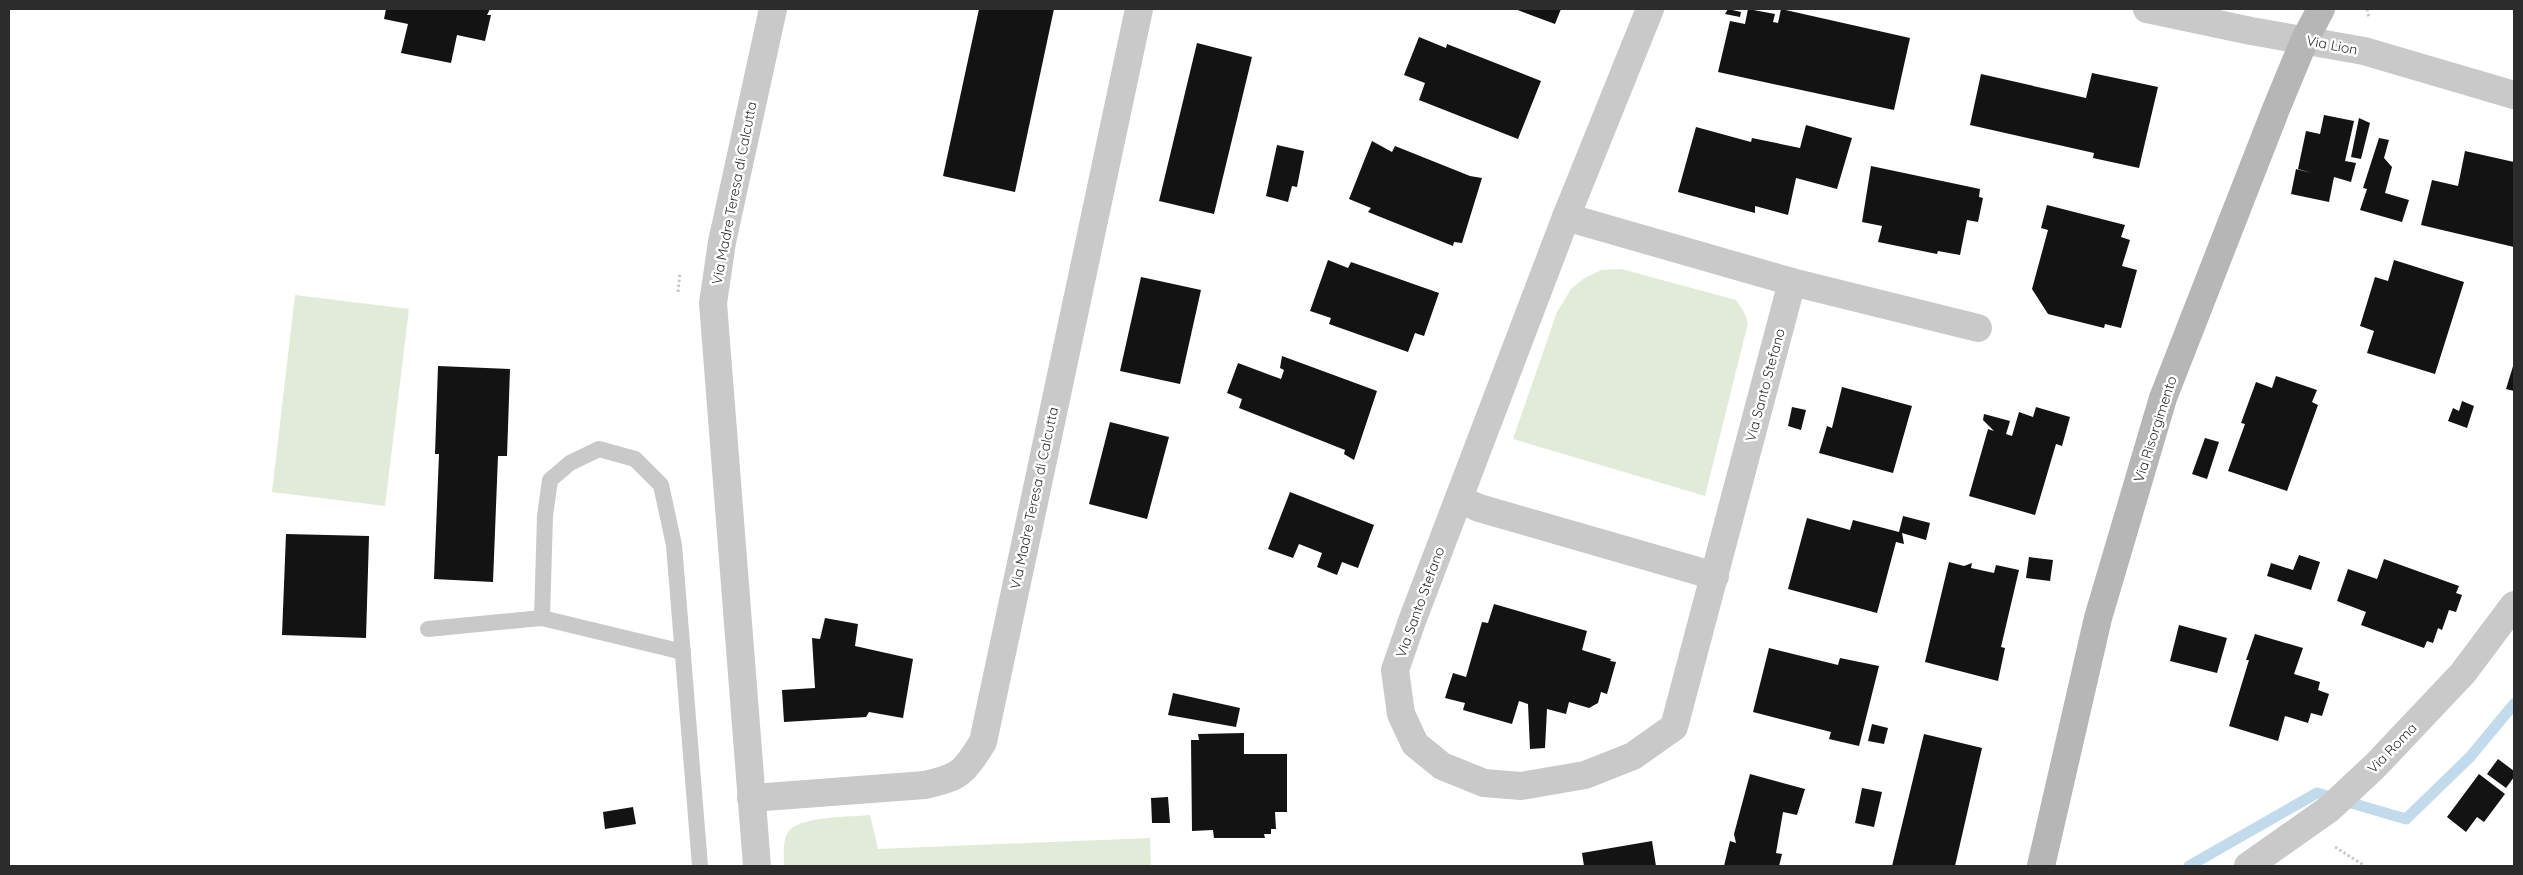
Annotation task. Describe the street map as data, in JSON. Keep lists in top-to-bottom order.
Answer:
{
  "streets": {
    "main road": ["Via Risorgimento"],
    "street": [
      "Via Lion",
      "Via Madre Teresa di Calcutta",
      "Via Santo Stefano",
      "Via Roma"
    ]
  },
  "crossings": [
    ["Via Lion", "Via Risorgimento"]
  ]
}
